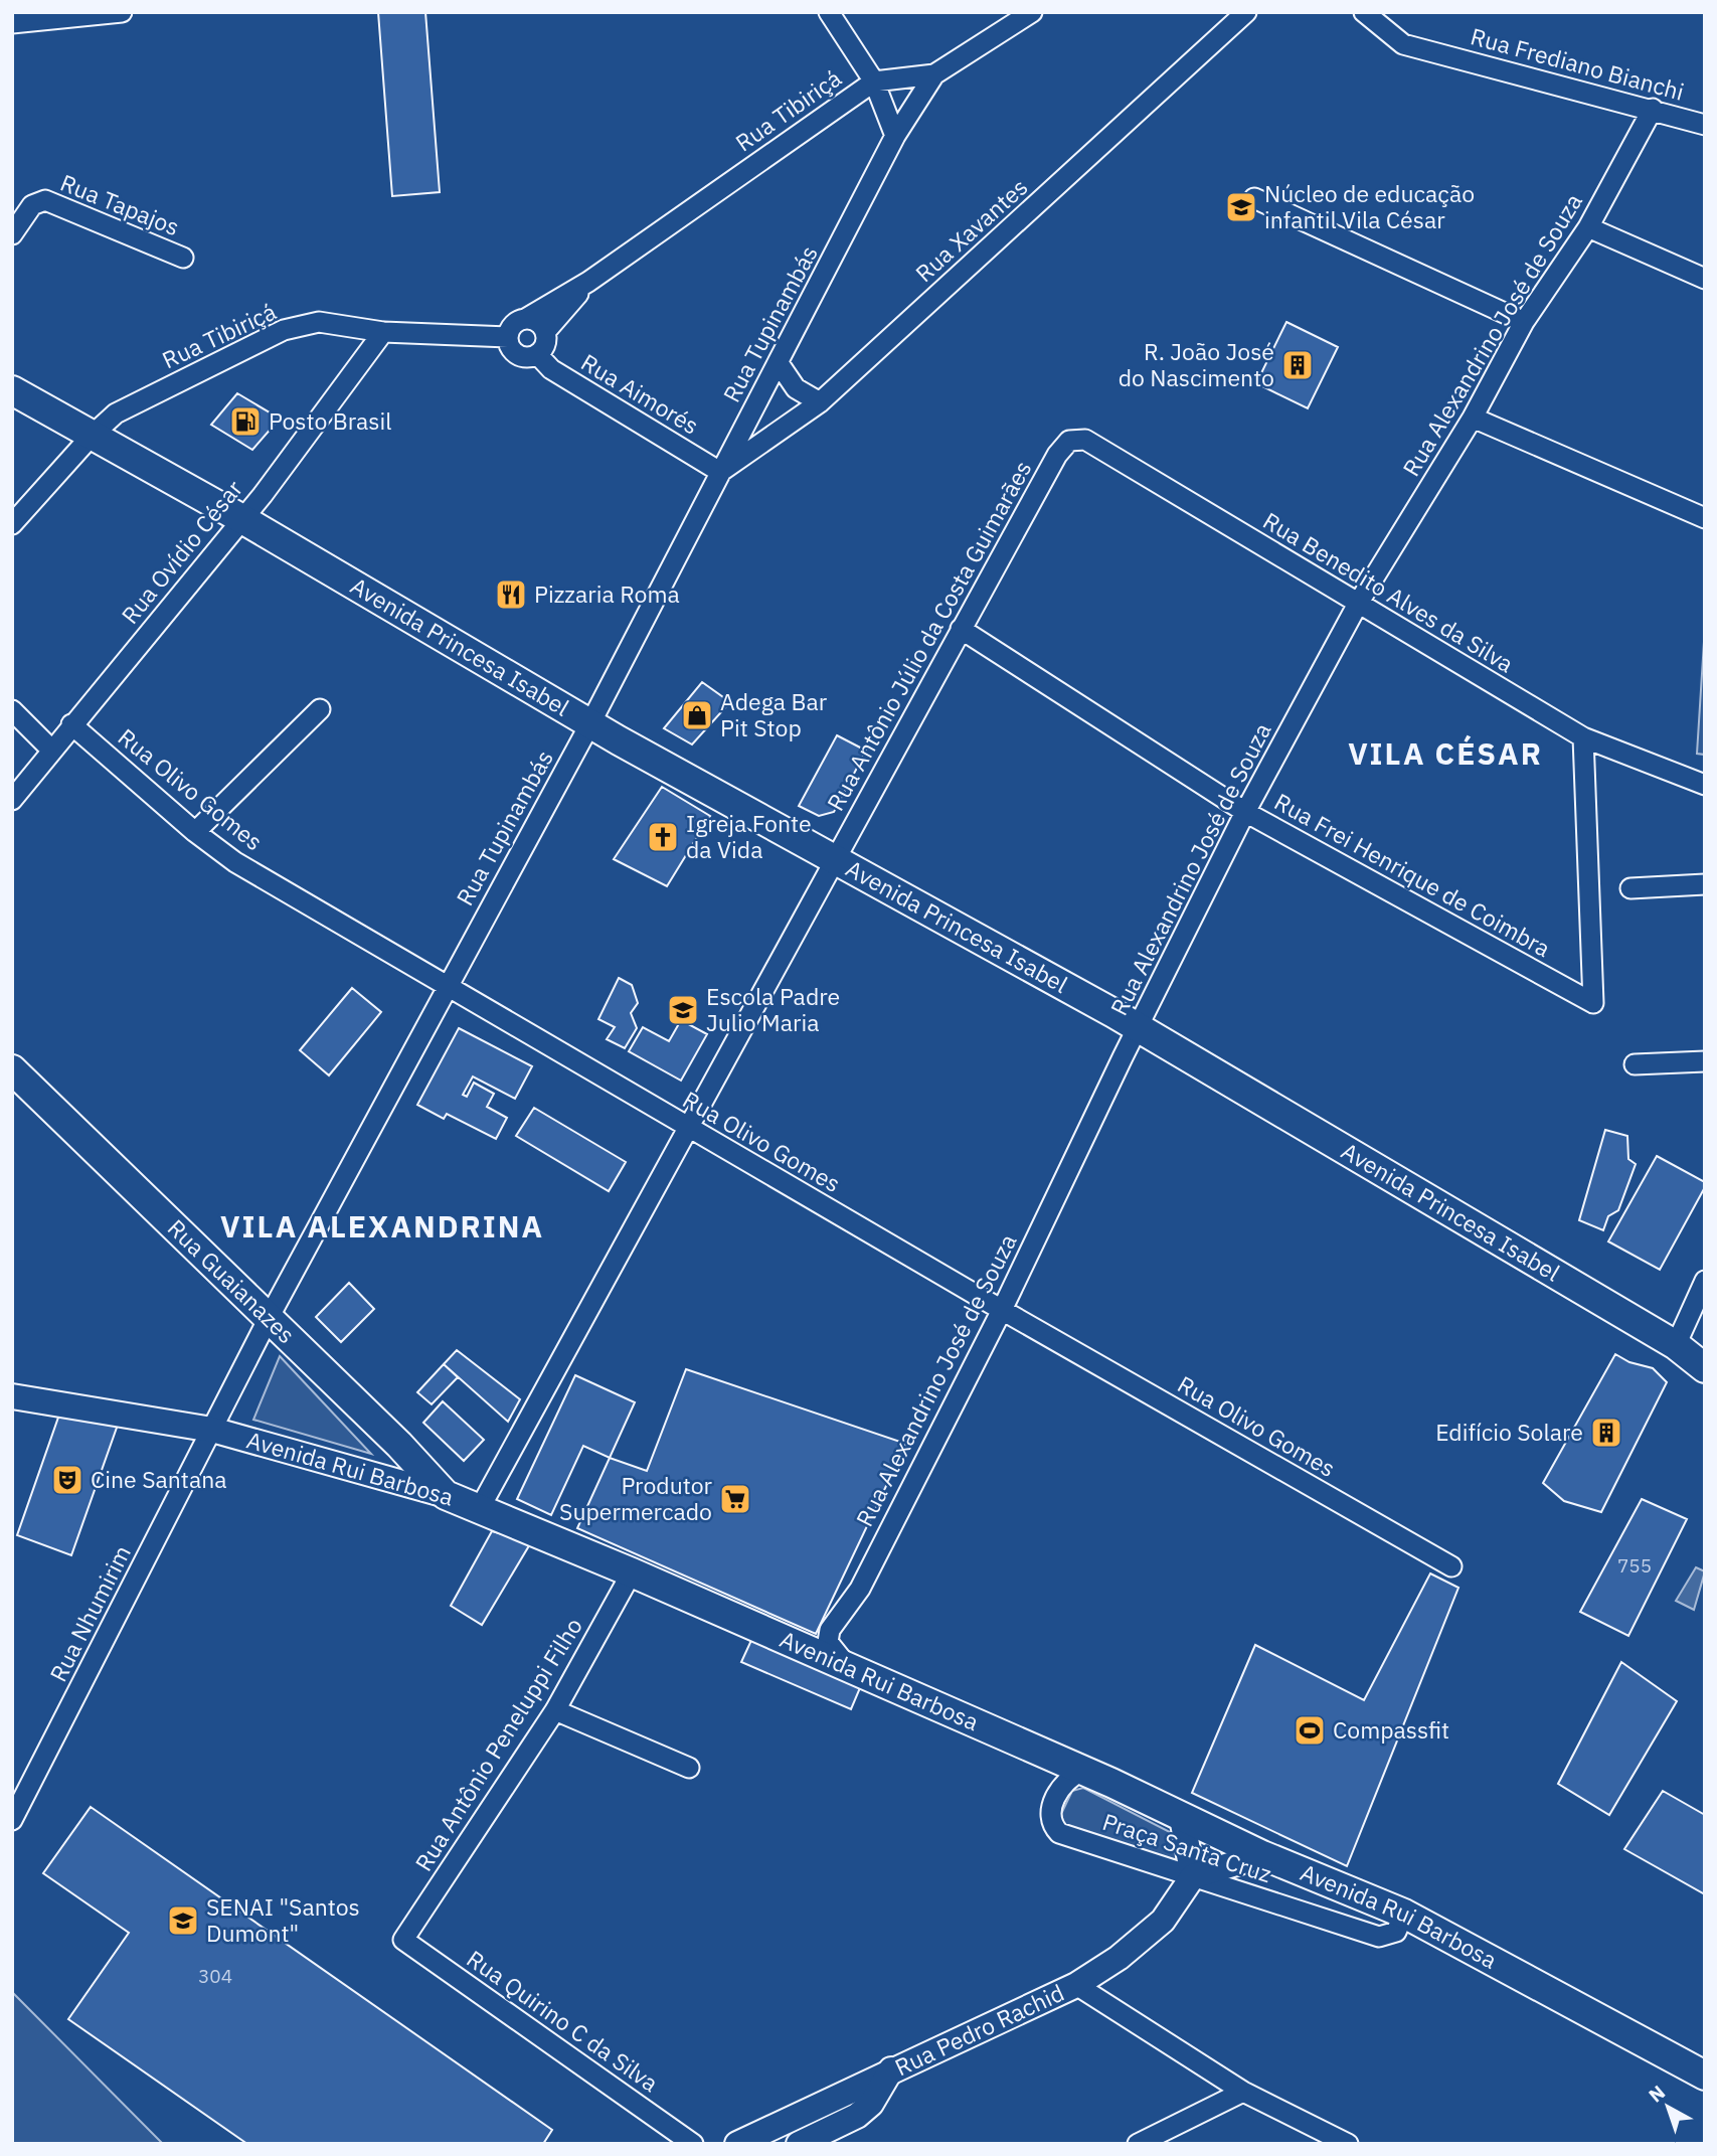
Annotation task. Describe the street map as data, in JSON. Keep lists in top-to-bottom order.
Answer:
{
  "streets": {
    "main road": ["Avenida Princesa Isabel", "Rua Guaianazes", "Avenida Rui Barbosa"],
    "street": [
      "Rua Frediano Bianchi",
      "Rua Tibiriçá",
      "Rua Tapajos",
      "Rua Xavantes",
      "Rua Tupinambás",
      "Rua Alexandrino José de Souza",
      "Rua Aimorés",
      "Rua Ovídio César",
      "Rua Benedito Alves da Silva",
      "Rua Antônio Júlio da Costa Guimarães",
      "Rua Olivo Gomes",
      "Rua Frei Henrique de Coimbra",
      "Rua Nhumirim",
      "Rua Antônio Peneluppi Filho",
      "Praça Santa Cruz",
      "Rua Quirino C da Silva",
      "Rua Pedro Rachid"
    ]
  },
  "crossings": [
    ["Rua Frediano Bianchi", "Rua Alexandrino José de Souza"],
    ["Rua Tibiriçá", "Rua Tupinambás"],
    ["Rua Tibiriçá", "Rua Aimorés"],
    ["Rua Tibiriçá", "Rua Ovídio César"],
    ["Rua Tibiriçá", "Avenida Princesa Isabel"],
    ["Rua Xavantes", "Rua Tupinambás"],
    ["Rua Xavantes", "Rua Aimorés"],
    ["Rua Tupinambás", "Rua Aimorés"],
    ["Rua Tupinambás", "Avenida Princesa Isabel"],
    ["Rua Tupinambás", "Rua Olivo Gomes"],
    ["Rua Tupinambás", "Rua Guaianazes"],
    ["Rua Tupinambás", "Avenida Rui Barbosa"],
    ["Rua Tupinambás", "Rua Nhumirim"],
    ["Rua Alexandrino José de Souza", "Rua Benedito Alves da Silva"],
    ["Rua Alexandrino José de Souza", "Avenida Princesa Isabel"],
    ["Rua Alexandrino José de Souza", "Rua Olivo Gomes"],
    ["Rua Alexandrino José de Souza", "Rua Frei Henrique de Coimbra"],
    ["Rua Alexandrino José de Souza", "Avenida Rui Barbosa"],
    ["Rua Ovídio César", "Avenida Princesa Isabel"],
    ["Rua Ovídio César", "Rua Olivo Gomes"],
    ["Rua Benedito Alves da Silva", "Rua Antônio Júlio da Costa Guimarães"],
    ["Rua Benedito Alves da Silva", "Rua Frei Henrique de Coimbra"],
    ["Rua Antônio Júlio da Costa Guimarães", "Avenida Princesa Isabel"],
    ["Rua Antônio Júlio da Costa Guimarães", "Rua Olivo Gomes"],
    ["Rua Antônio Júlio da Costa Guimarães", "Rua Frei Henrique de Coimbra"],
    ["Rua Antônio Júlio da Costa Guimarães", "Avenida Rui Barbosa"],
    ["Rua Guaianazes", "Avenida Rui Barbosa"],
    ["Avenida Rui Barbosa", "Rua Nhumirim"],
    ["Avenida Rui Barbosa", "Rua Antônio Peneluppi Filho"],
    ["Avenida Rui Barbosa", "Praça Santa Cruz"],
    ["Rua Antônio Peneluppi Filho", "Rua Quirino C da Silva"],
    ["Praça Santa Cruz", "Rua Pedro Rachid"]
  ],
  "districts": ["VILA CÉSAR", "VILA ALEXANDRINA"],
  "places": {
    "school or university": ["Núcleo de educação infantil Vila César", "Escola Padre Julio Maria", "SENAI \"Santos Dumont\""],
    "building": ["R. João José do Nascimento", "Edifício Solare"],
    "fuel station": ["Posto Brasil"],
    "restaurant": ["Pizzaria Roma"],
    "shop": ["Adega Bar Pit Stop"],
    "church": ["Igreja Fonte da Vida"],
    "theatre": ["Cine Santana"],
    "supermarket": ["Produtor Supermercado"],
    "sports": ["Compassfit"]
  },
  "house_numbers": ["755", "304"],
  "north": "top left"
}
